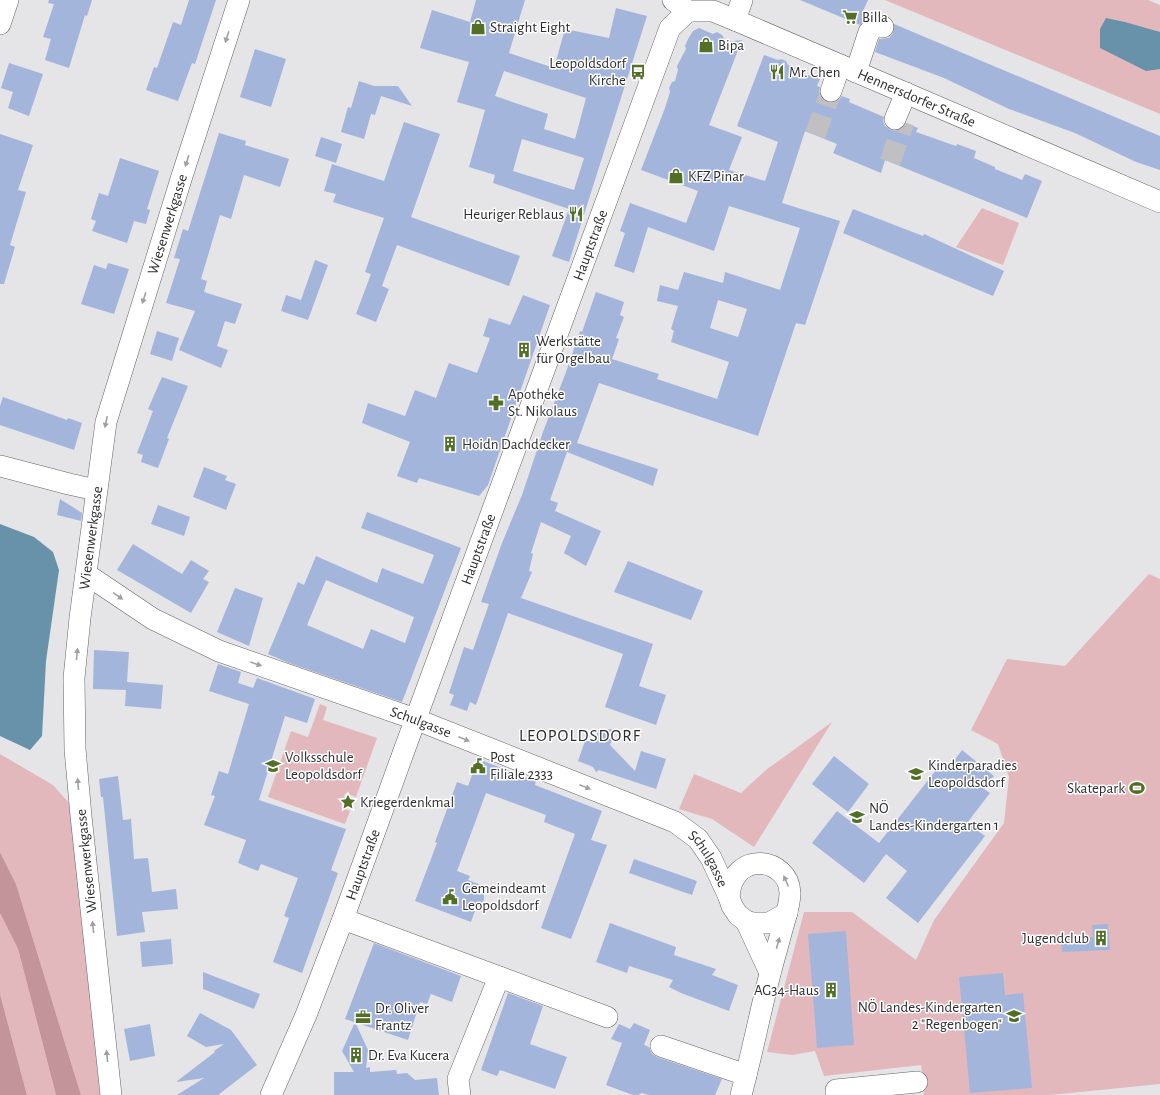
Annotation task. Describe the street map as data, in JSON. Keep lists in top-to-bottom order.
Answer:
{
  "streets": {
    "street": [
      "Hennersdorfer Straße",
      "Wiesenwerkgasse",
      "Hauptstraße",
      "Schulgasse"
    ]
  },
  "crossings": [
    ["Hennersdorfer Straße", "Hauptstraße"],
    ["Wiesenwerkgasse", "Schulgasse"],
    ["Hauptstraße", "Schulgasse"]
  ],
  "districts": ["LEOPOLDSDORF"],
  "places": {
    "supermarket": ["Billa"],
    "shop": ["Straight Eight", "Bipa", "KFZ Pinar"],
    "bus stop": ["Leopoldsdorf Kirche"],
    "restaurant": ["Mr. Chen", "Heuriger Reblaus"],
    "building": [
      "Werkstätte für Orgelbau",
      "Hoidn Dachdecker",
      "Jugendclub",
      "AG34-Haus",
      "Dr. Eva Kucera"
    ],
    "pharmacy": ["Apotheke St. Nikolaus"],
    "school or university": [
      "Volksschule Leopoldsdorf",
      "Kinderparadies Leopoldsdorf",
      "NÖ Landes-Kindergarten 1",
      "NÖ Landes-Kindergarten 2 \"Regenbogen\""
    ],
    "public building": ["Post Filiale 2333", "Gemeindeamt Leopoldsdorf"],
    "sports": ["Skatepark"],
    "place": ["Kriegerdenkmal"],
    "office": ["Dr. Oliver Frantz"]
  }
}
